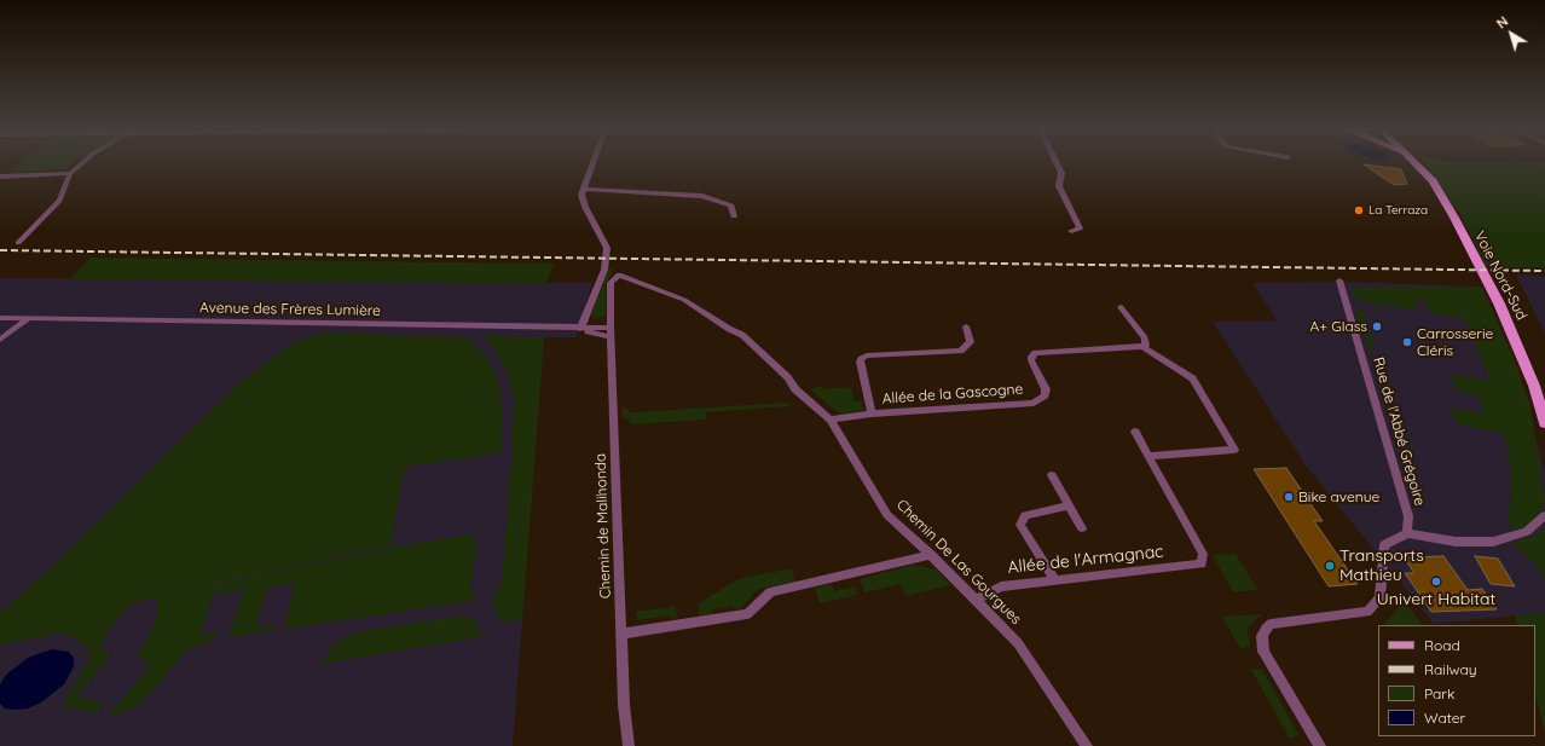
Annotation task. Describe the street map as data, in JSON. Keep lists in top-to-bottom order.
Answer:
{
  "streets": {
    "main road": ["Voie Nord-Sud"],
    "street": [
      "Avenue des Frères Lumière",
      "Allée de la Gascogne",
      "Rue de l'Abbé Grégoire",
      "Chemin de Malihonda",
      "Allée de l'Armagnac",
      "Chemin De Las Gourgues"
    ]
  },
  "crossings": [
    ["Allée de la Gascogne", "Chemin De Las Gourgues"],
    ["Chemin de Malihonda", "Chemin De Las Gourgues"],
    ["Allée de l'Armagnac", "Chemin De Las Gourgues"]
  ],
  "places": [
    "La Terraza",
    "A+ Glass",
    "Carrosserie Cléris",
    "Bike avenue",
    "Transports Mathieu",
    "Univert Habitat"
  ],
  "legend": [
    "Road",
    "Railway",
    "Park",
    "Water"
  ],
  "north": "top left"
}
